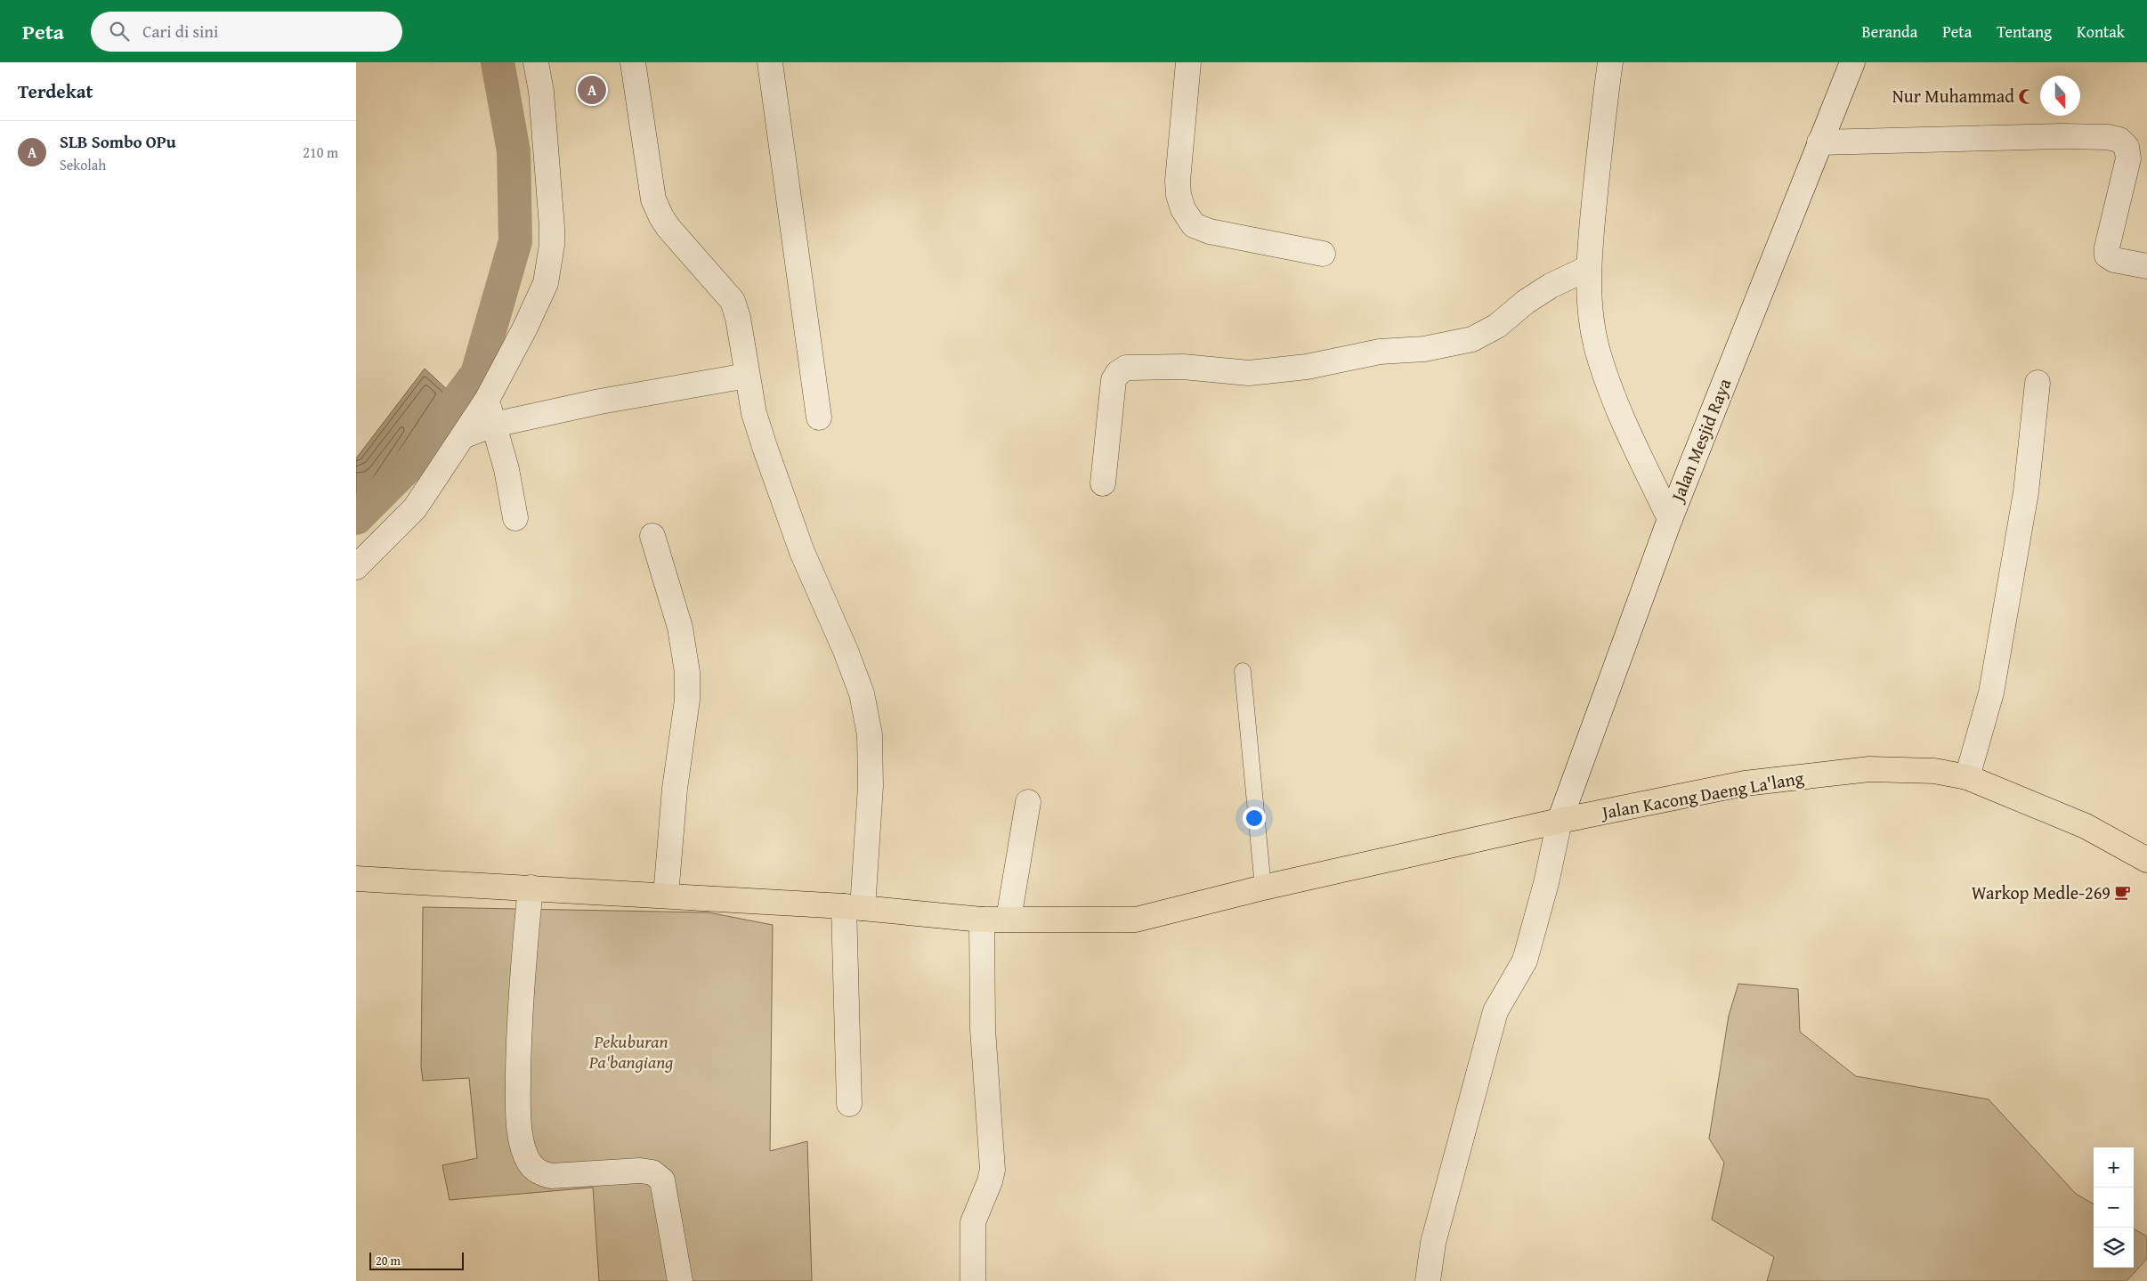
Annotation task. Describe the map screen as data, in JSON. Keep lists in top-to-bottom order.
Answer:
{
  "streets": {
    "main road": ["Jalan Kacong Daeng La'lang"],
    "street": ["Jalan Mesjid Raya"]
  },
  "crossings": [
    ["Jalan Mesjid Raya", "Jalan Kacong Daeng La'lang"]
  ],
  "parks": ["Pekuburan Pa'bangiang"],
  "places": {
    "mosque": ["Nur Muhammad"],
    "cafe": ["Warkop Medle-269"]
  },
  "scale_bar": "20 m",
  "north": "bottom",
  "page": {
    "header": "Peta",
    "search": "Cari di sini",
    "nav": [
      "Beranda",
      "Peta",
      "Tentang",
      "Kontak"
    ],
    "heading": "Terdekat",
    "pins": "A",
    "list": [
      {
        "mark": "A",
        "name": "SLB Sombo OPu",
        "note": "Sekolah",
        "value": "210 m"
      }
    ],
    "map_buttons": ["+", "−"],
    "scale": "20 m"
  }
}
